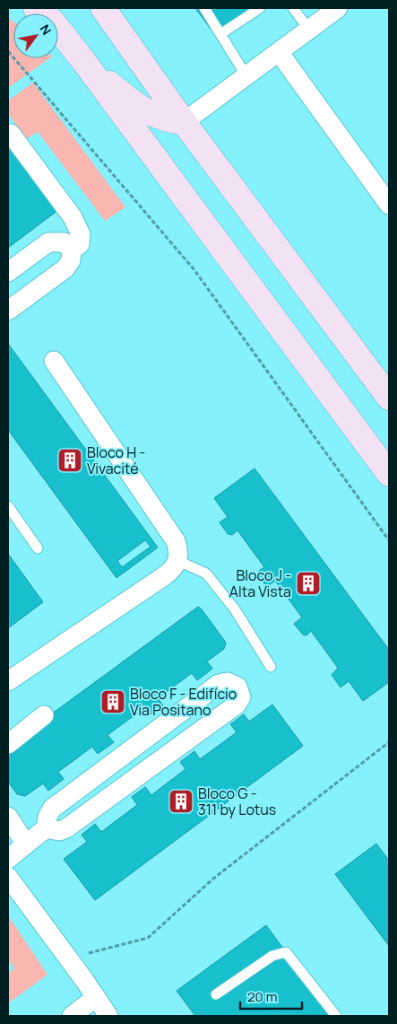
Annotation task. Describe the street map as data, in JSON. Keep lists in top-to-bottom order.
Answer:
{
  "places": {
    "building": [
      "Bloco H - Vivacité",
      "Bloco J - Alta Vista",
      "Bloco F - Edifício Via Positano",
      "Bloco G - 311 by Lotus"
    ]
  },
  "scale_bar": "20 m",
  "north": "top right"
}
